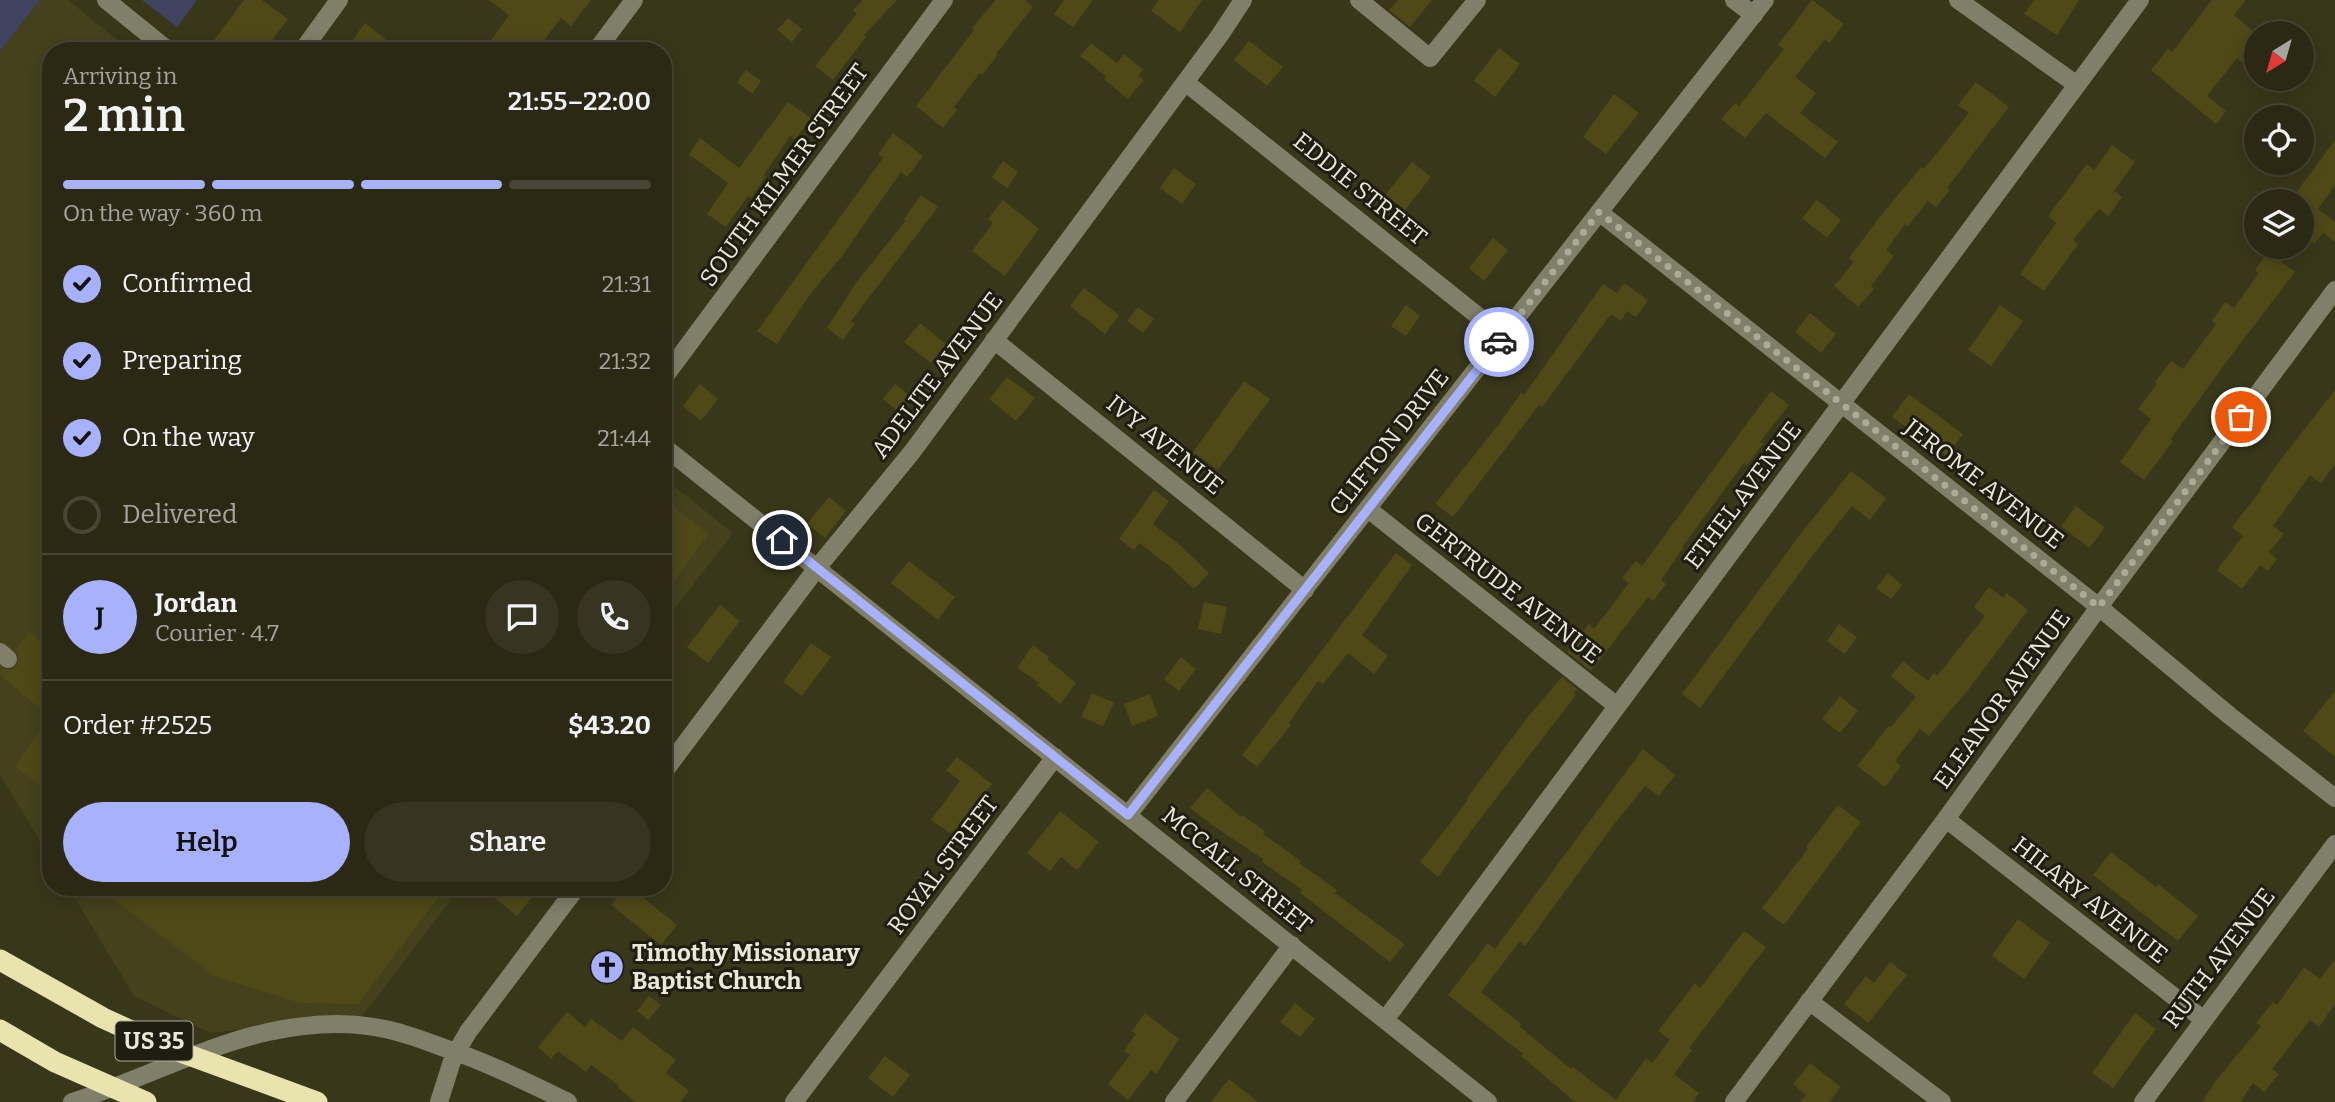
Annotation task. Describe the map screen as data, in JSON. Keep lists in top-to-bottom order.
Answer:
{
  "streets": {
    "highway": ["US 35"],
    "street": [
      "SOUTH KILMER STREET",
      "EDDIE STREET",
      "ADELITE AVENUE",
      "CLIFTON DRIVE",
      "IVY AVENUE",
      "JEROME AVENUE",
      "ETHEL AVENUE",
      "GERTRUDE AVENUE",
      "ELEANOR AVENUE",
      "ROYAL STREET",
      "MCCALL STREET",
      "HILARY AVENUE",
      "RUTH AVENUE"
    ]
  },
  "crossings": [
    ["EDDIE STREET", "ADELITE AVENUE"],
    ["EDDIE STREET", "CLIFTON DRIVE"],
    ["ADELITE AVENUE", "IVY AVENUE"],
    ["ADELITE AVENUE", "MCCALL STREET"],
    ["CLIFTON DRIVE", "IVY AVENUE"],
    ["CLIFTON DRIVE", "JEROME AVENUE"],
    ["CLIFTON DRIVE", "GERTRUDE AVENUE"],
    ["CLIFTON DRIVE", "MCCALL STREET"],
    ["JEROME AVENUE", "ETHEL AVENUE"],
    ["JEROME AVENUE", "ELEANOR AVENUE"],
    ["ETHEL AVENUE", "GERTRUDE AVENUE"],
    ["ETHEL AVENUE", "MCCALL STREET"],
    ["ELEANOR AVENUE", "HILARY AVENUE"],
    ["ROYAL STREET", "MCCALL STREET"],
    ["HILARY AVENUE", "RUTH AVENUE"]
  ],
  "places": {
    "church": ["Timothy Missionary Baptist Church"]
  },
  "north": "bottom left",
  "page": {
    "heading": ["2 min", "Arriving in", "21:55–22:00"],
    "panel": [
      "Jordan",
      "Courier · 4.7",
      "Order #2525",
      "$43.20"
    ],
    "bar": "On the way · 360 m",
    "list": [
      ["Confirmed", "21:31"],
      ["Preparing", "21:32"],
      ["On the way", "21:44"],
      "Delivered"
    ],
    "round": "J",
    "buttons": ["Help", "Share"]
  }
}
